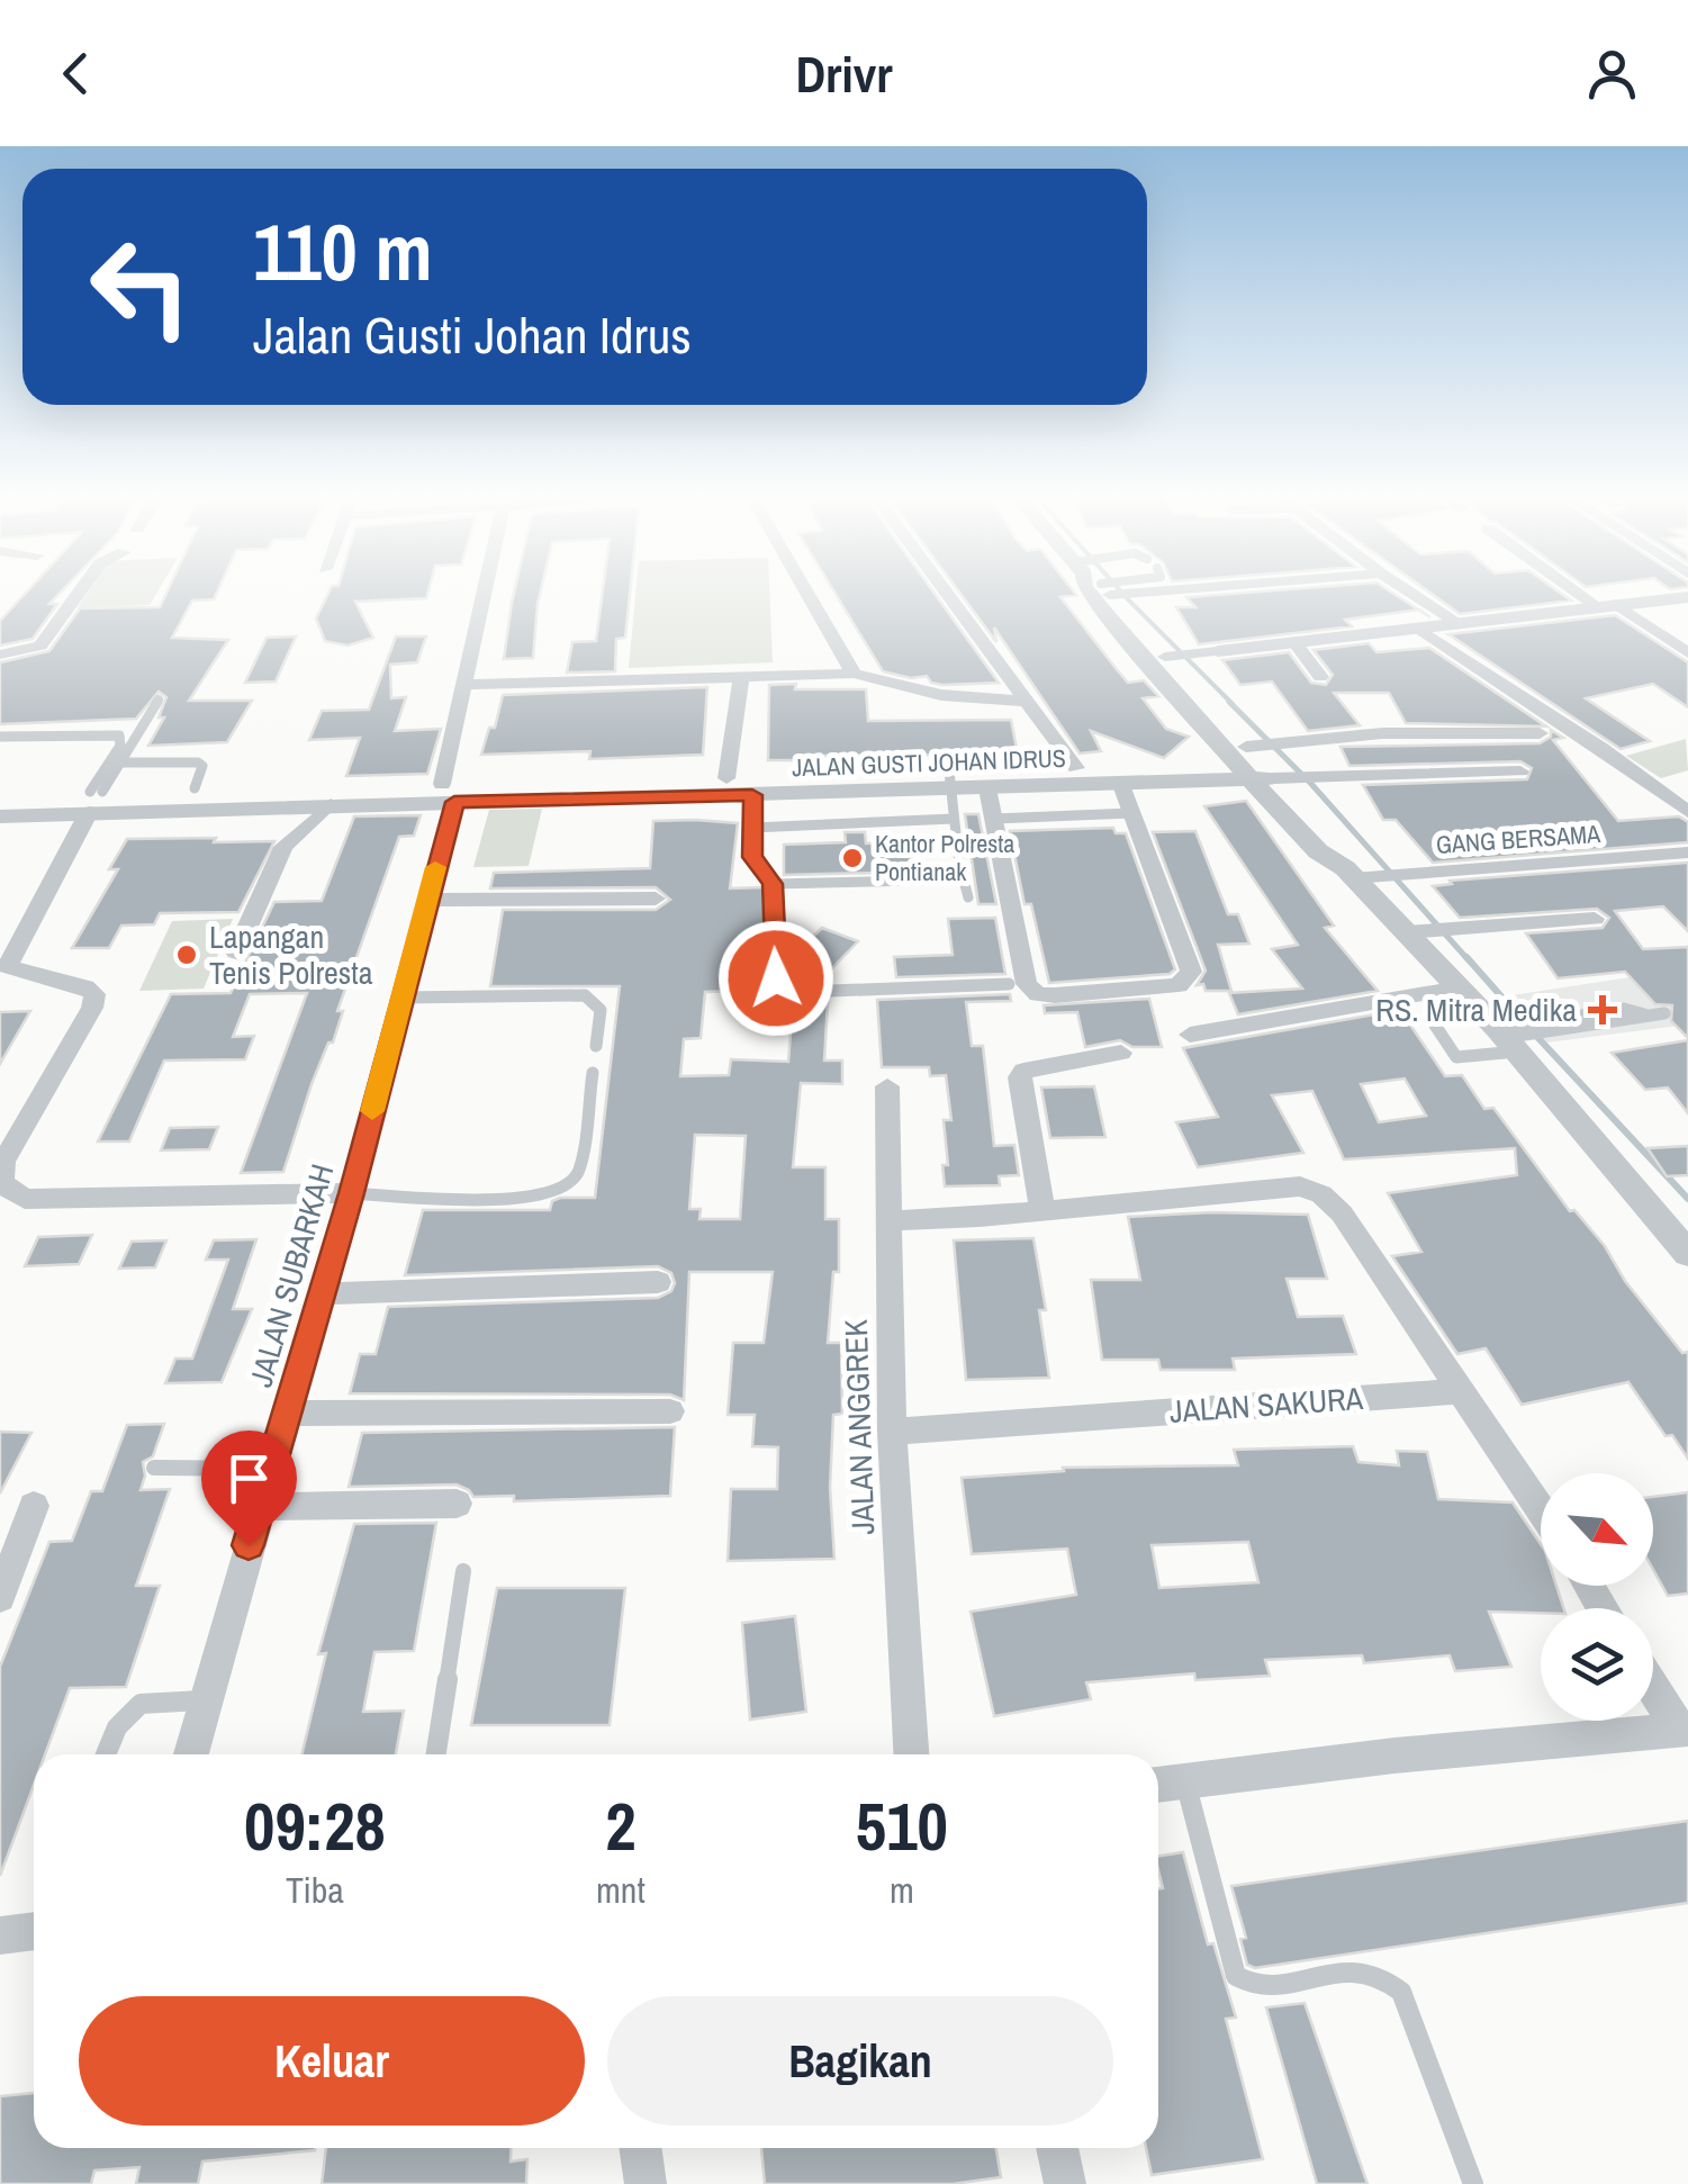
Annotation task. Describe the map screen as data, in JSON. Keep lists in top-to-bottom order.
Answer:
{
  "streets": {
    "street": [
      "JALAN GUSTI JOHAN IDRUS",
      "GANG BERSAMA",
      "JALAN SUBARKAH",
      "JALAN SAKURA",
      "JALAN ANGGREK"
    ]
  },
  "crossings": [
    ["JALAN GUSTI JOHAN IDRUS", "JALAN SUBARKAH"],
    ["JALAN SAKURA", "JALAN ANGGREK"]
  ],
  "places": {
    "other": ["Kantor Polresta Pontianak", "Lapangan Tenis Polresta"],
    "health": ["RS. Mitra Medika"]
  },
  "north": "bottom right",
  "page": {
    "header": "Drivr",
    "turn": ["110 m", "Jalan Gusti Johan Idrus"],
    "eta": [
      "09:28",
      "Tiba",
      "2",
      "mnt",
      "510",
      "m"
    ],
    "buttons": ["Keluar", "Bagikan"]
  }
}
